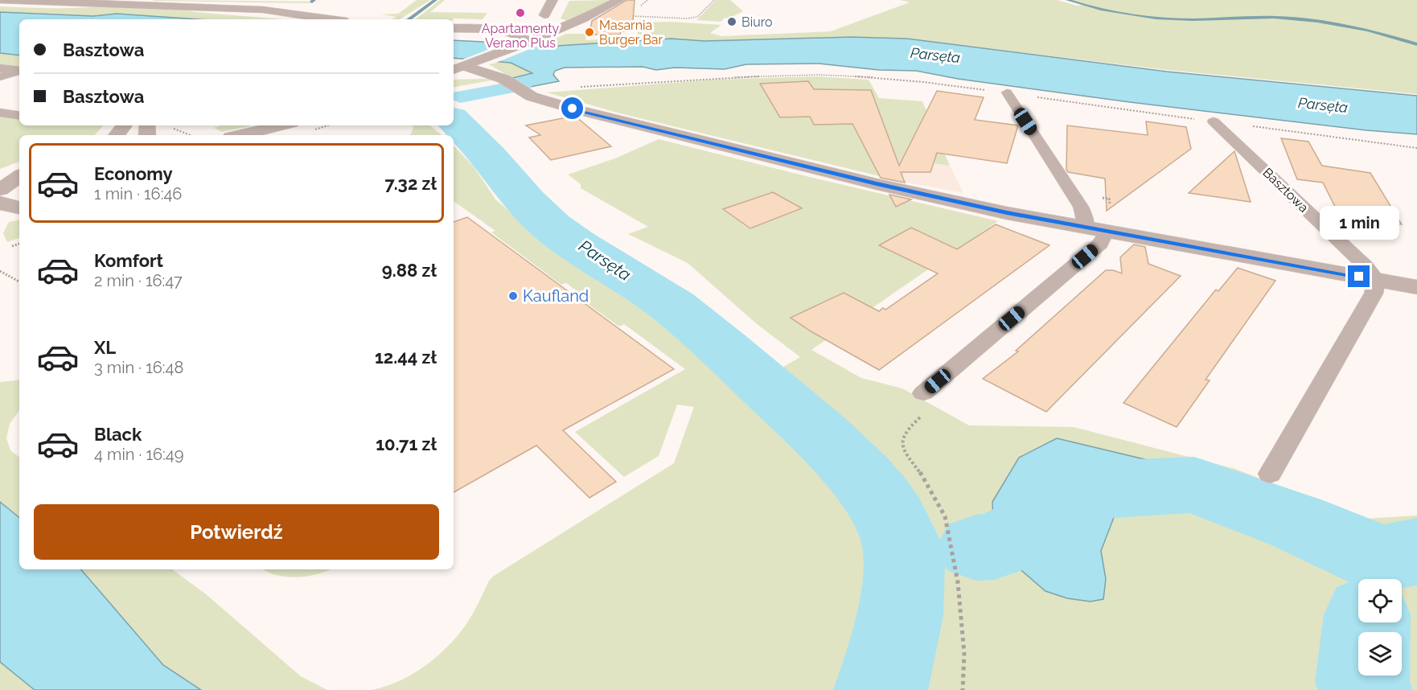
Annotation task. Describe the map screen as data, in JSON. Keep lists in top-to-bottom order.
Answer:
{
  "streets": {
    "lane": ["Basztowa"]
  },
  "water": ["Parsęta"],
  "places": [
    "Apartamenty Verano Plus",
    "Biuro",
    "Masarnia Burger Bar",
    "Kaufland"
  ],
  "page": {
    "banner": ["Basztowa", "Basztowa"],
    "list": [
      {
        "name": "Economy",
        "note": "1 min · 16:46",
        "value": "7.32 zł"
      },
      {
        "name": "Komfort",
        "note": "2 min · 16:47",
        "value": "9.88 zł"
      },
      {
        "name": "XL",
        "note": "3 min · 16:48",
        "value": "12.44 zł"
      },
      {
        "name": "Black",
        "note": "4 min · 16:49",
        "value": "10.71 zł"
      }
    ],
    "bubble": "1 min",
    "buttons": "Potwierdź"
  }
}
